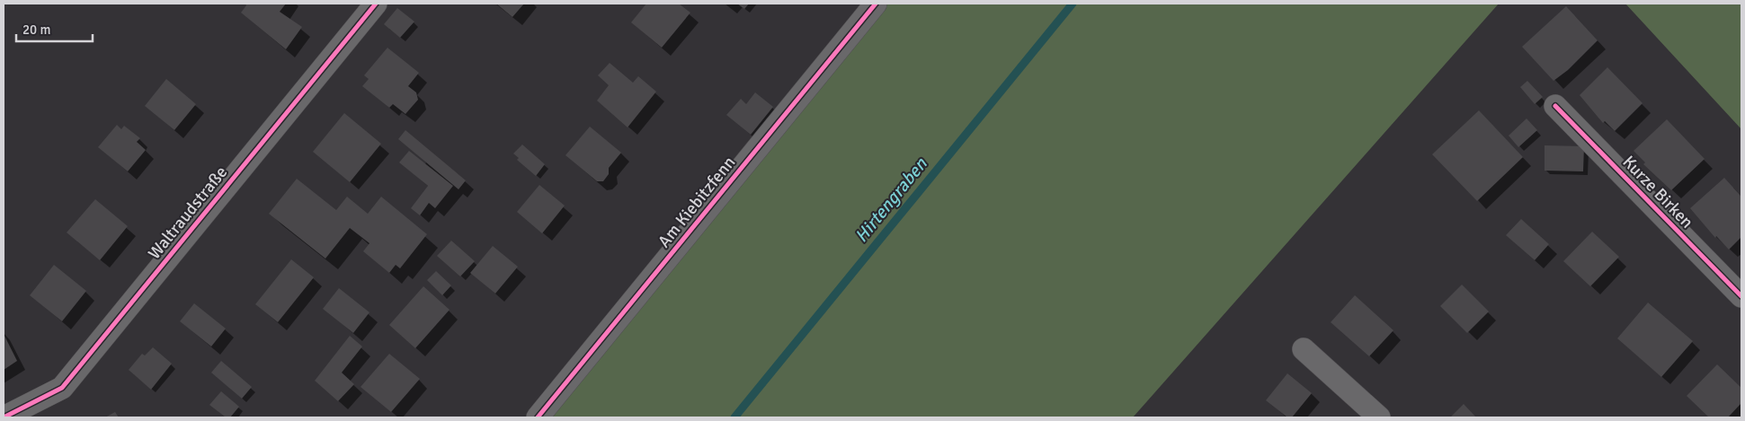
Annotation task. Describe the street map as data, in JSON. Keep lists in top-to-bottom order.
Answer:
{
  "streets": {
    "street": ["Kurze Birken", "Am Kiebitzfenn", "Waltraudstraße"]
  },
  "water": ["Hirtengraben"],
  "scale_bar": "20 m"
}
